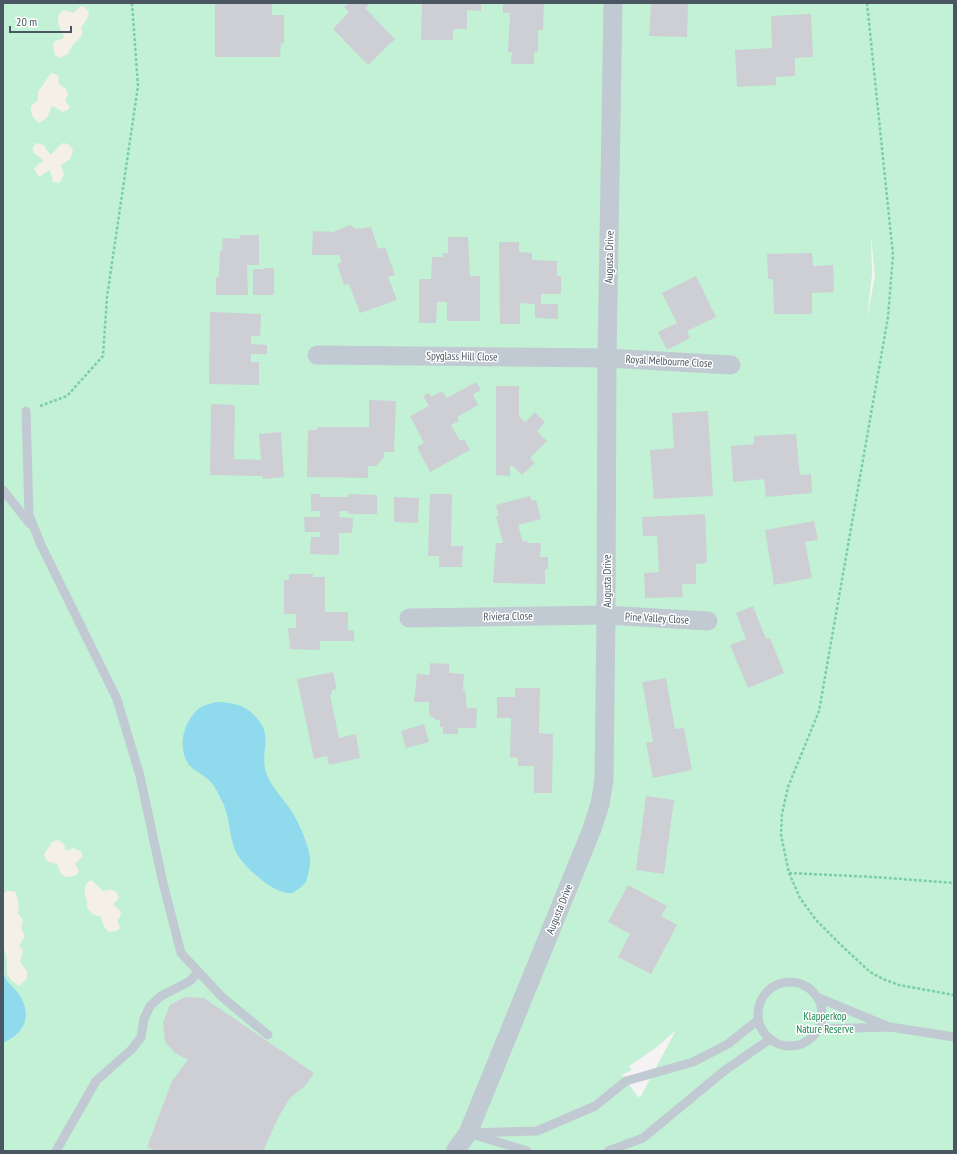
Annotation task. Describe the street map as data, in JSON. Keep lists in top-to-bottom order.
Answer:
{
  "streets": {
    "street": [
      "Augusta Drive",
      "Spyglass Hill Close",
      "Royal Melbourne Close",
      "Riviera Close",
      "Pine Valley Close"
    ]
  },
  "crossings": [
    ["Augusta Drive", "Spyglass Hill Close"],
    ["Augusta Drive", "Royal Melbourne Close"],
    ["Augusta Drive", "Riviera Close"],
    ["Augusta Drive", "Pine Valley Close"],
    ["Spyglass Hill Close", "Royal Melbourne Close"],
    ["Riviera Close", "Pine Valley Close"]
  ],
  "parks": ["Klapperkop Nature Reserve"],
  "scale_bar": "20 m"
}
